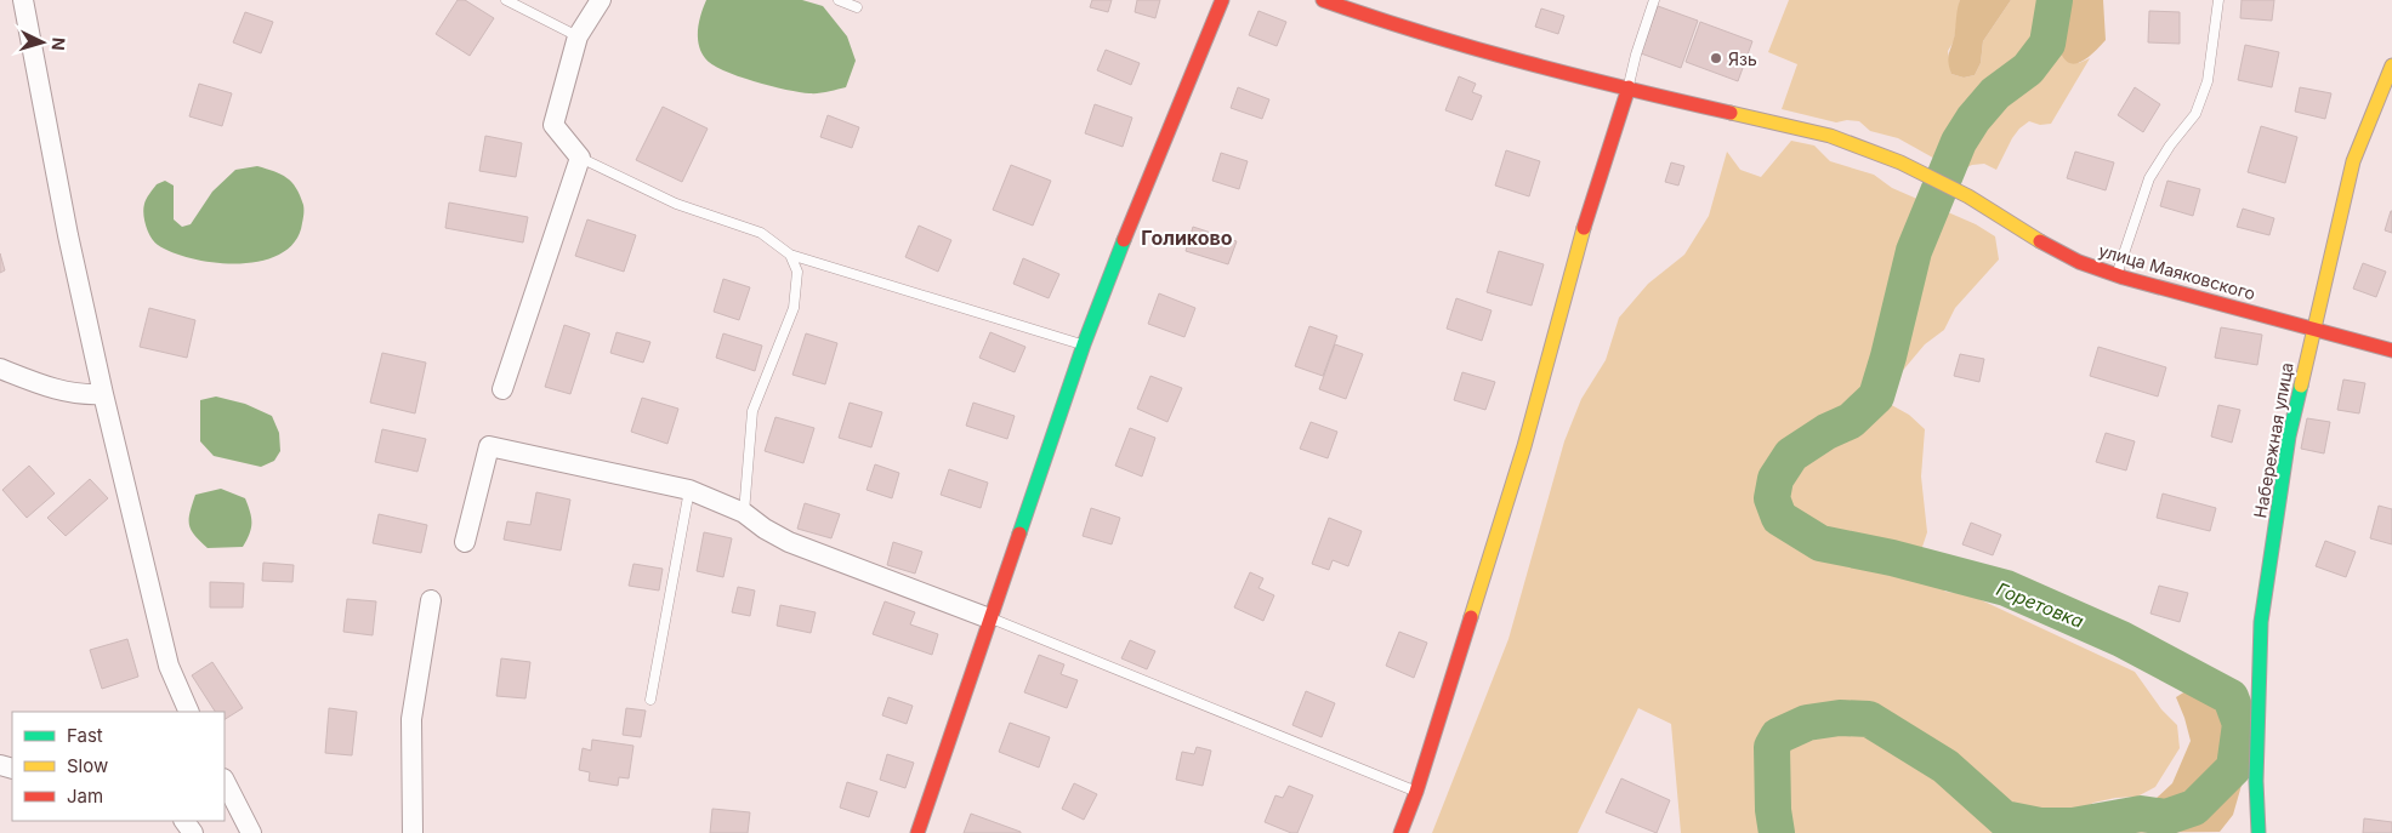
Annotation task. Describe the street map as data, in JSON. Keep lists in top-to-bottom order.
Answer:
{
  "streets": {
    "street": ["улица Маяковского", "Набережная улица"]
  },
  "crossings": [
    ["улица Маяковского", "Набережная улица"]
  ],
  "districts": ["Голиково"],
  "water": ["Горетовка"],
  "places": ["Язь"],
  "legend": ["Fast", "Slow", "Jam"],
  "north": "right"
}
